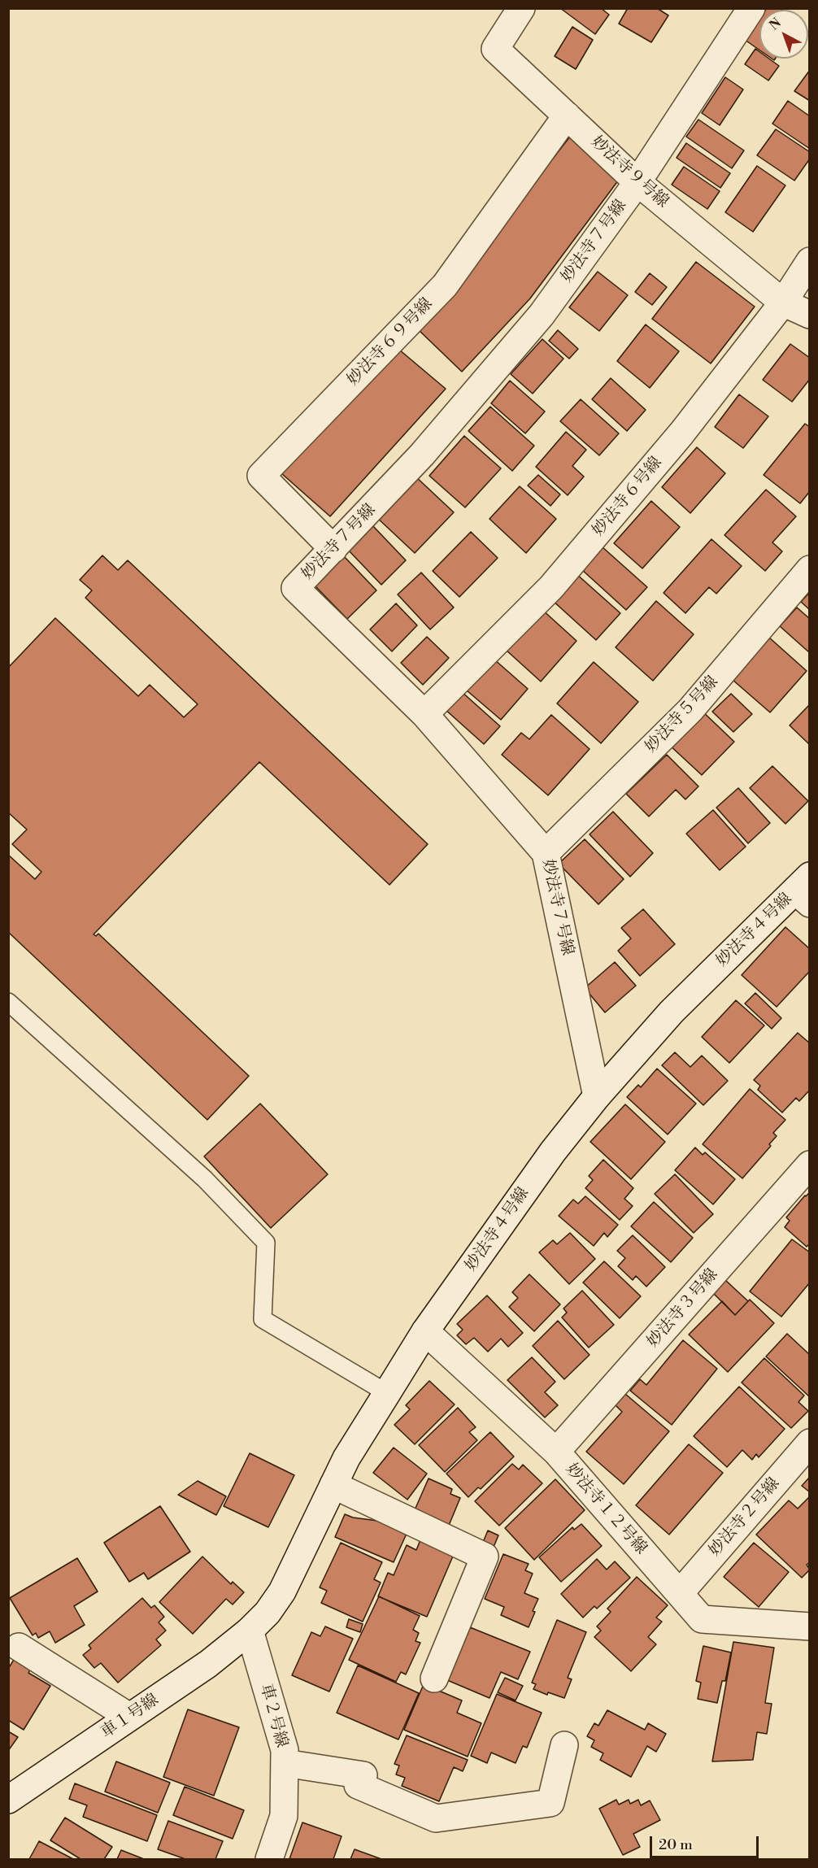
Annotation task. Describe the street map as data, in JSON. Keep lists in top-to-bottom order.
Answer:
{
  "streets": {
    "street": [
      "妙法寺９号線",
      "妙法寺７号線",
      "妙法寺６９号線",
      "妙法寺６号線",
      "妙法寺５号線",
      "妙法寺４号線",
      "妙法寺３号線",
      "妙法寺１２号線",
      "妙法寺２号線",
      "車２号線",
      "車１号線"
    ]
  },
  "crossings": [
    ["妙法寺９号線", "妙法寺７号線"],
    ["妙法寺９号線", "妙法寺６９号線"],
    ["妙法寺９号線", "妙法寺６号線"],
    ["妙法寺７号線", "妙法寺６９号線"],
    ["妙法寺７号線", "妙法寺６号線"],
    ["妙法寺７号線", "妙法寺５号線"],
    ["妙法寺７号線", "妙法寺４号線"],
    ["妙法寺４号線", "妙法寺１２号線"],
    ["妙法寺４号線", "車２号線"],
    ["妙法寺４号線", "車１号線"],
    ["妙法寺３号線", "妙法寺１２号線"],
    ["妙法寺１２号線", "妙法寺２号線"],
    ["車２号線", "車１号線"]
  ],
  "scale_bar": "20 m",
  "north": "top left"
}
